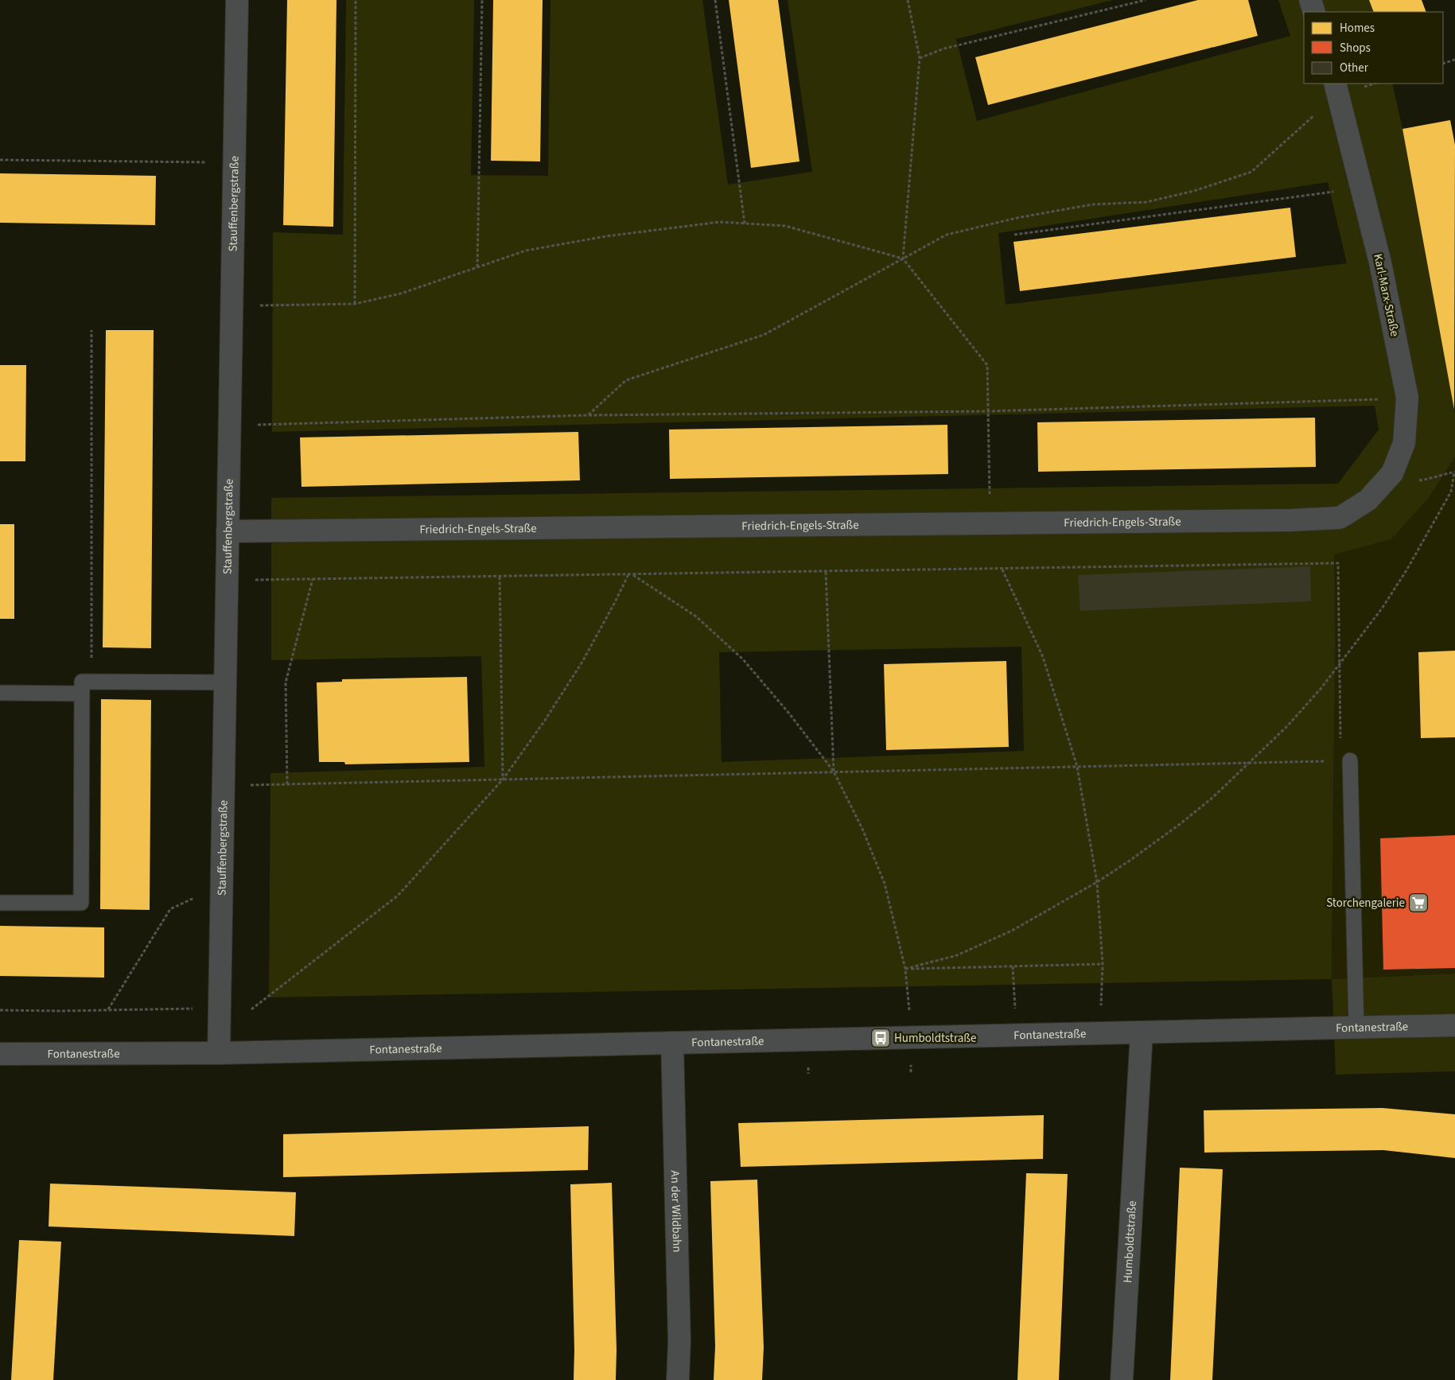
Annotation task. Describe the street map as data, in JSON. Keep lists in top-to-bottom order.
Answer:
{
  "streets": {
    "street": [
      "Stauffenbergstraße",
      "Karl-Marx-Straße",
      "Friedrich-Engels-Straße",
      "Fontanestraße",
      "An der Wildbahn",
      "Humboldtstraße"
    ]
  },
  "crossings": [
    ["Stauffenbergstraße", "Friedrich-Engels-Straße"],
    ["Stauffenbergstraße", "Fontanestraße"],
    ["Karl-Marx-Straße", "Friedrich-Engels-Straße"],
    ["Fontanestraße", "An der Wildbahn"],
    ["Fontanestraße", "Humboldtstraße"]
  ],
  "places": {
    "supermarket": ["Storchengalerie"],
    "bus stop": ["Humboldtstraße"]
  },
  "legend": ["Homes", "Shops", "Other"]
}
